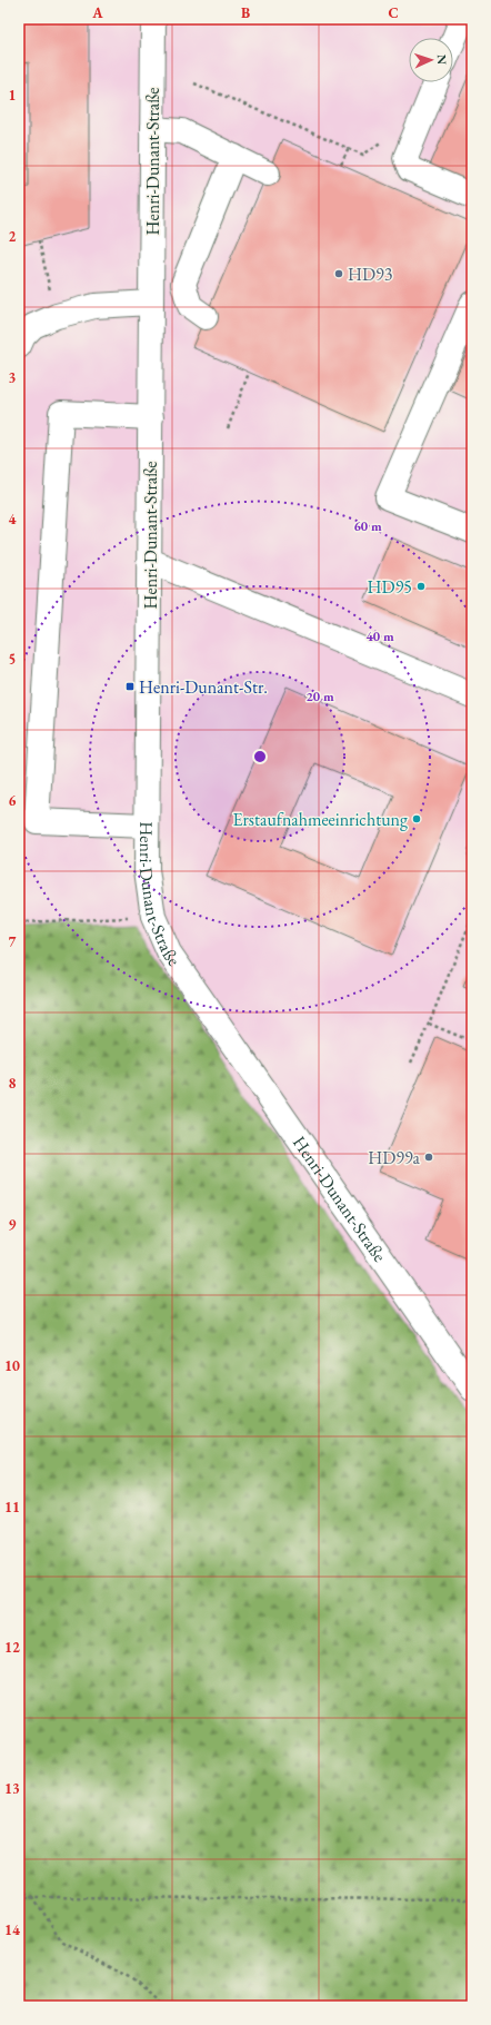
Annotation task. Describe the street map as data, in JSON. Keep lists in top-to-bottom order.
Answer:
{
  "streets": {
    "street": ["Henri-Dunant-Straße"]
  },
  "places": {
    "other": [
      "HD93",
      "HD95",
      "Erstaufnahmeeinrichtung",
      "HD99a"
    ],
    "transit": ["Henri-Dunant-Str."]
  },
  "north": "right",
  "grid": {
    "columns": ["A", "B", "C"],
    "rows": [
      "1",
      "2",
      "3",
      "4",
      "5",
      "6",
      "7",
      "8",
      "9",
      "10",
      "11",
      "12",
      "13",
      "14"
    ]
  },
  "rings": ["60 m", "40 m", "20 m"]
}
